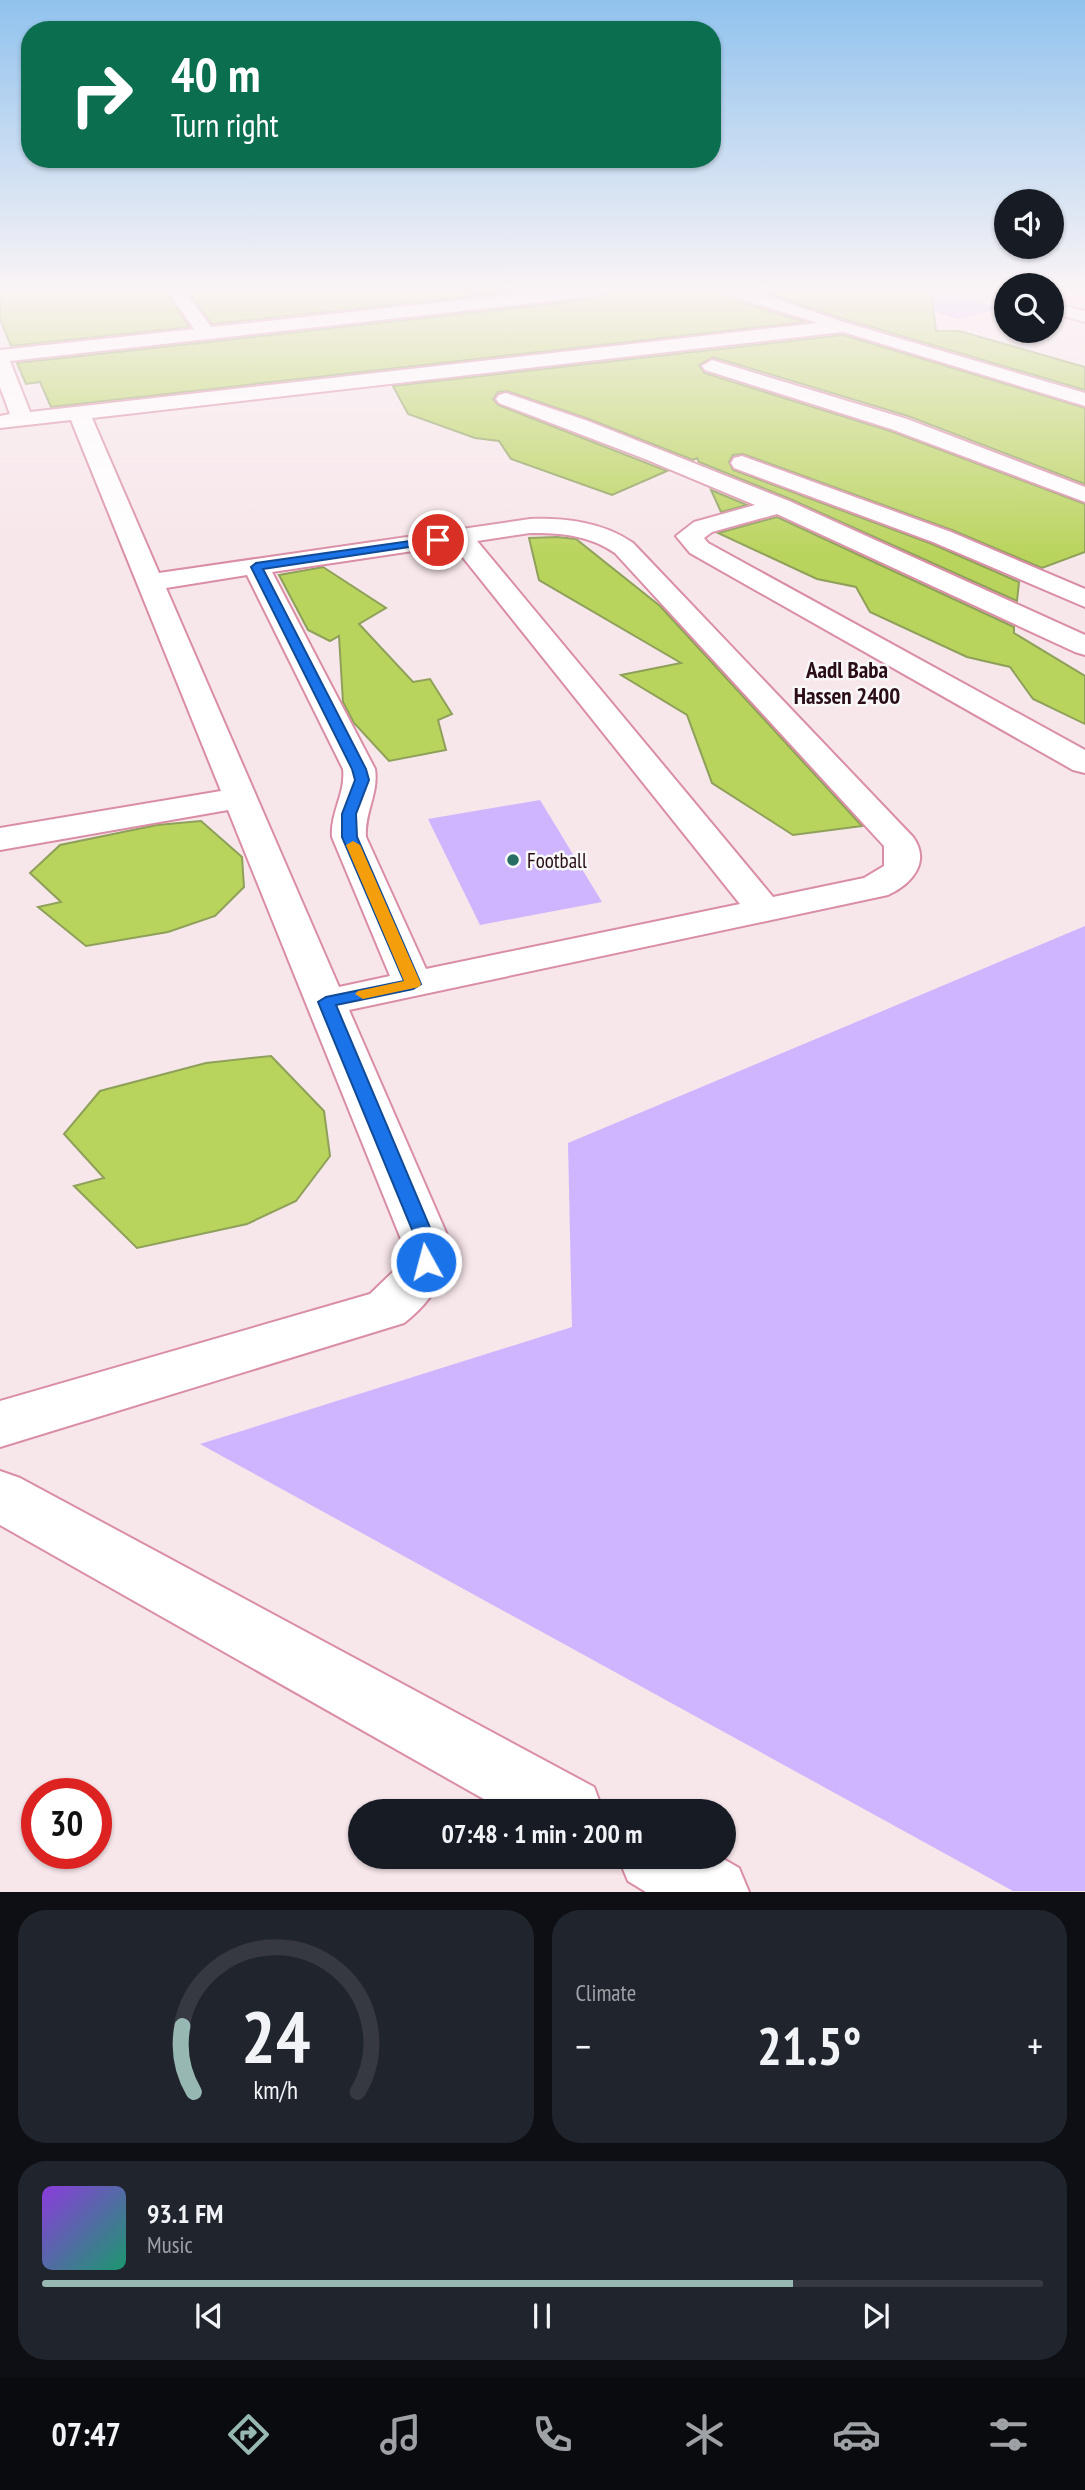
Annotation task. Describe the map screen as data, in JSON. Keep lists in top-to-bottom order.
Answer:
{
  "districts": ["Aadl Baba Hassen 2400"],
  "places": ["Football"],
  "page": {
    "turn": ["40 m", "Turn right"],
    "limit": "30",
    "trip": "07:48 · 1 min · 200 m",
    "tile": "Climate",
    "heat": ["−", "21.5°", "+"],
    "song": ["93.1 FM", "Music"],
    "tabs": "07:47",
    "gauge": ["24", "km/h"]
  }
}
